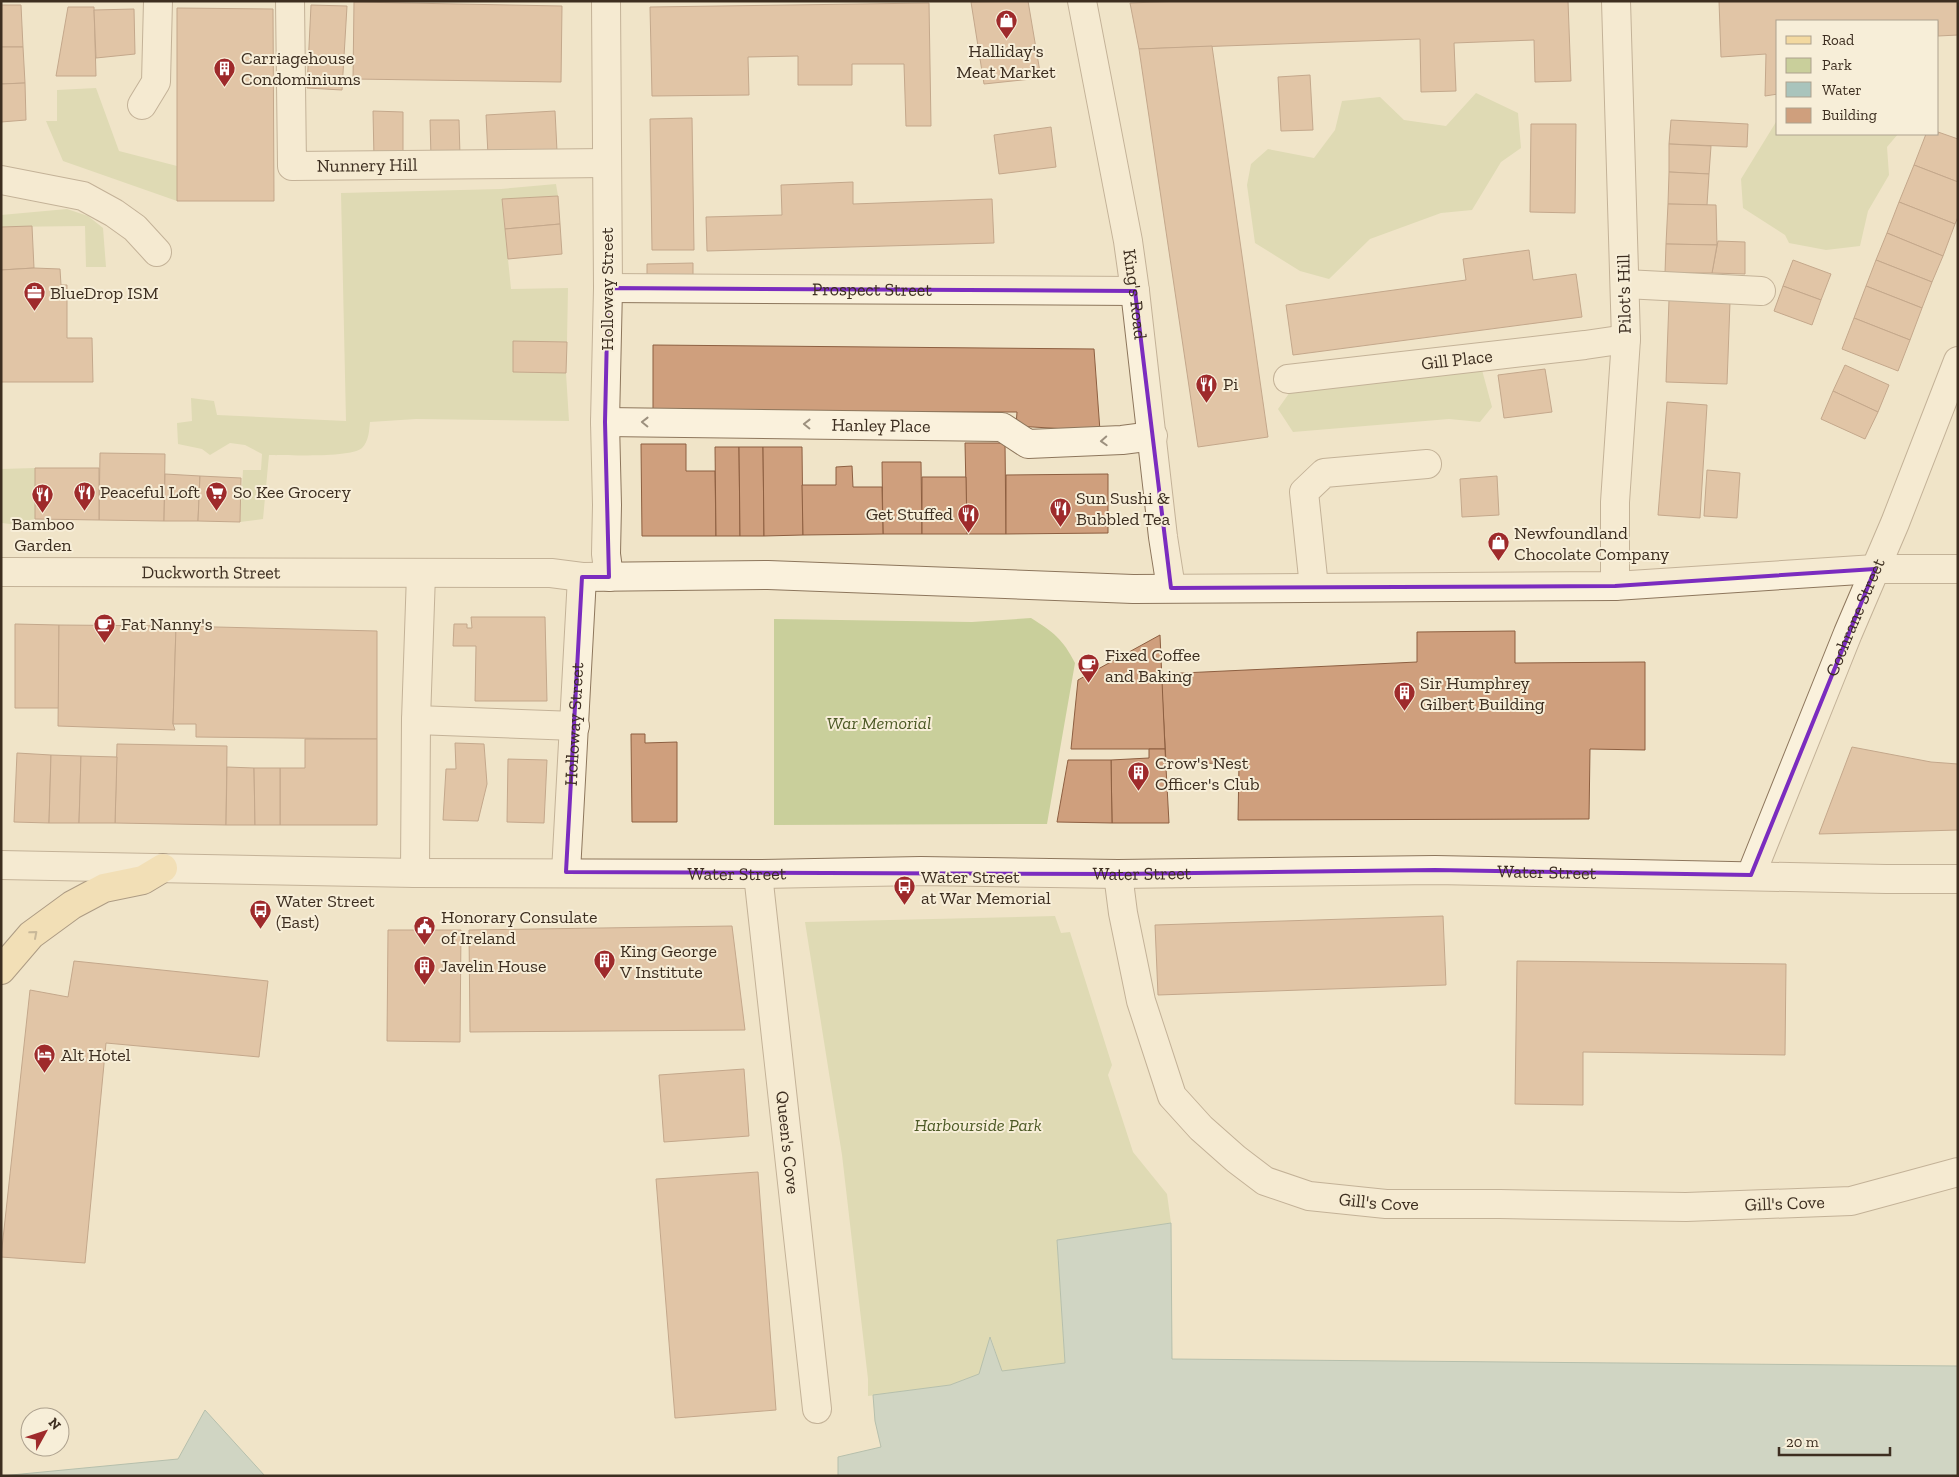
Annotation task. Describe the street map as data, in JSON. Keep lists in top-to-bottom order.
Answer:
{
  "streets": {
    "street": [
      "Nunnery Hill",
      "Holloway Street",
      "Prospect Street",
      "King's Road",
      "Pilot's Hill",
      "Gill Place",
      "Hanley Place",
      "Duckworth Street",
      "Cochrane Street",
      "Water Street",
      "Queen's Cove",
      "Gill's Cove"
    ]
  },
  "crossings": [
    ["Nunnery Hill", "Holloway Street"],
    ["Holloway Street", "Prospect Street"],
    ["Holloway Street", "Hanley Place"],
    ["Holloway Street", "Duckworth Street"],
    ["Holloway Street", "Water Street"],
    ["Prospect Street", "King's Road"],
    ["King's Road", "Hanley Place"],
    ["King's Road", "Duckworth Street"],
    ["Pilot's Hill", "Gill Place"],
    ["Pilot's Hill", "Duckworth Street"],
    ["Duckworth Street", "Cochrane Street"],
    ["Cochrane Street", "Water Street"],
    ["Water Street", "Queen's Cove"],
    ["Water Street", "Gill's Cove"]
  ],
  "one_way": ["Hanley Place"],
  "parks": ["War Memorial", "Harbourside Park"],
  "places": {
    "shop": ["Halliday's Meat Market", "Newfoundland Chocolate Company"],
    "building": [
      "Carriagehouse Condominiums",
      "Sir Humphrey Gilbert Building",
      "Crow's Nest Officer's Club",
      "King George V Institute",
      "Javelin House"
    ],
    "office": ["BlueDrop ISM"],
    "restaurant": [
      "Pi",
      "Peaceful Loft",
      "Bamboo Garden",
      "Sun Sushi & Bubbled Tea",
      "Get Stuffed"
    ],
    "supermarket": ["So Kee Grocery"],
    "cafe": ["Fat Nanny's", "Fixed Coffee and Baking"],
    "bus stop": ["Water Street at War Memorial", "Water Street (East)"],
    "public building": ["Honorary Consulate of Ireland"],
    "hotel": ["Alt Hotel"]
  },
  "legend": [
    "Road",
    "Park",
    "Water",
    "Building"
  ],
  "scale_bar": "20 m",
  "north": "top right"
}
